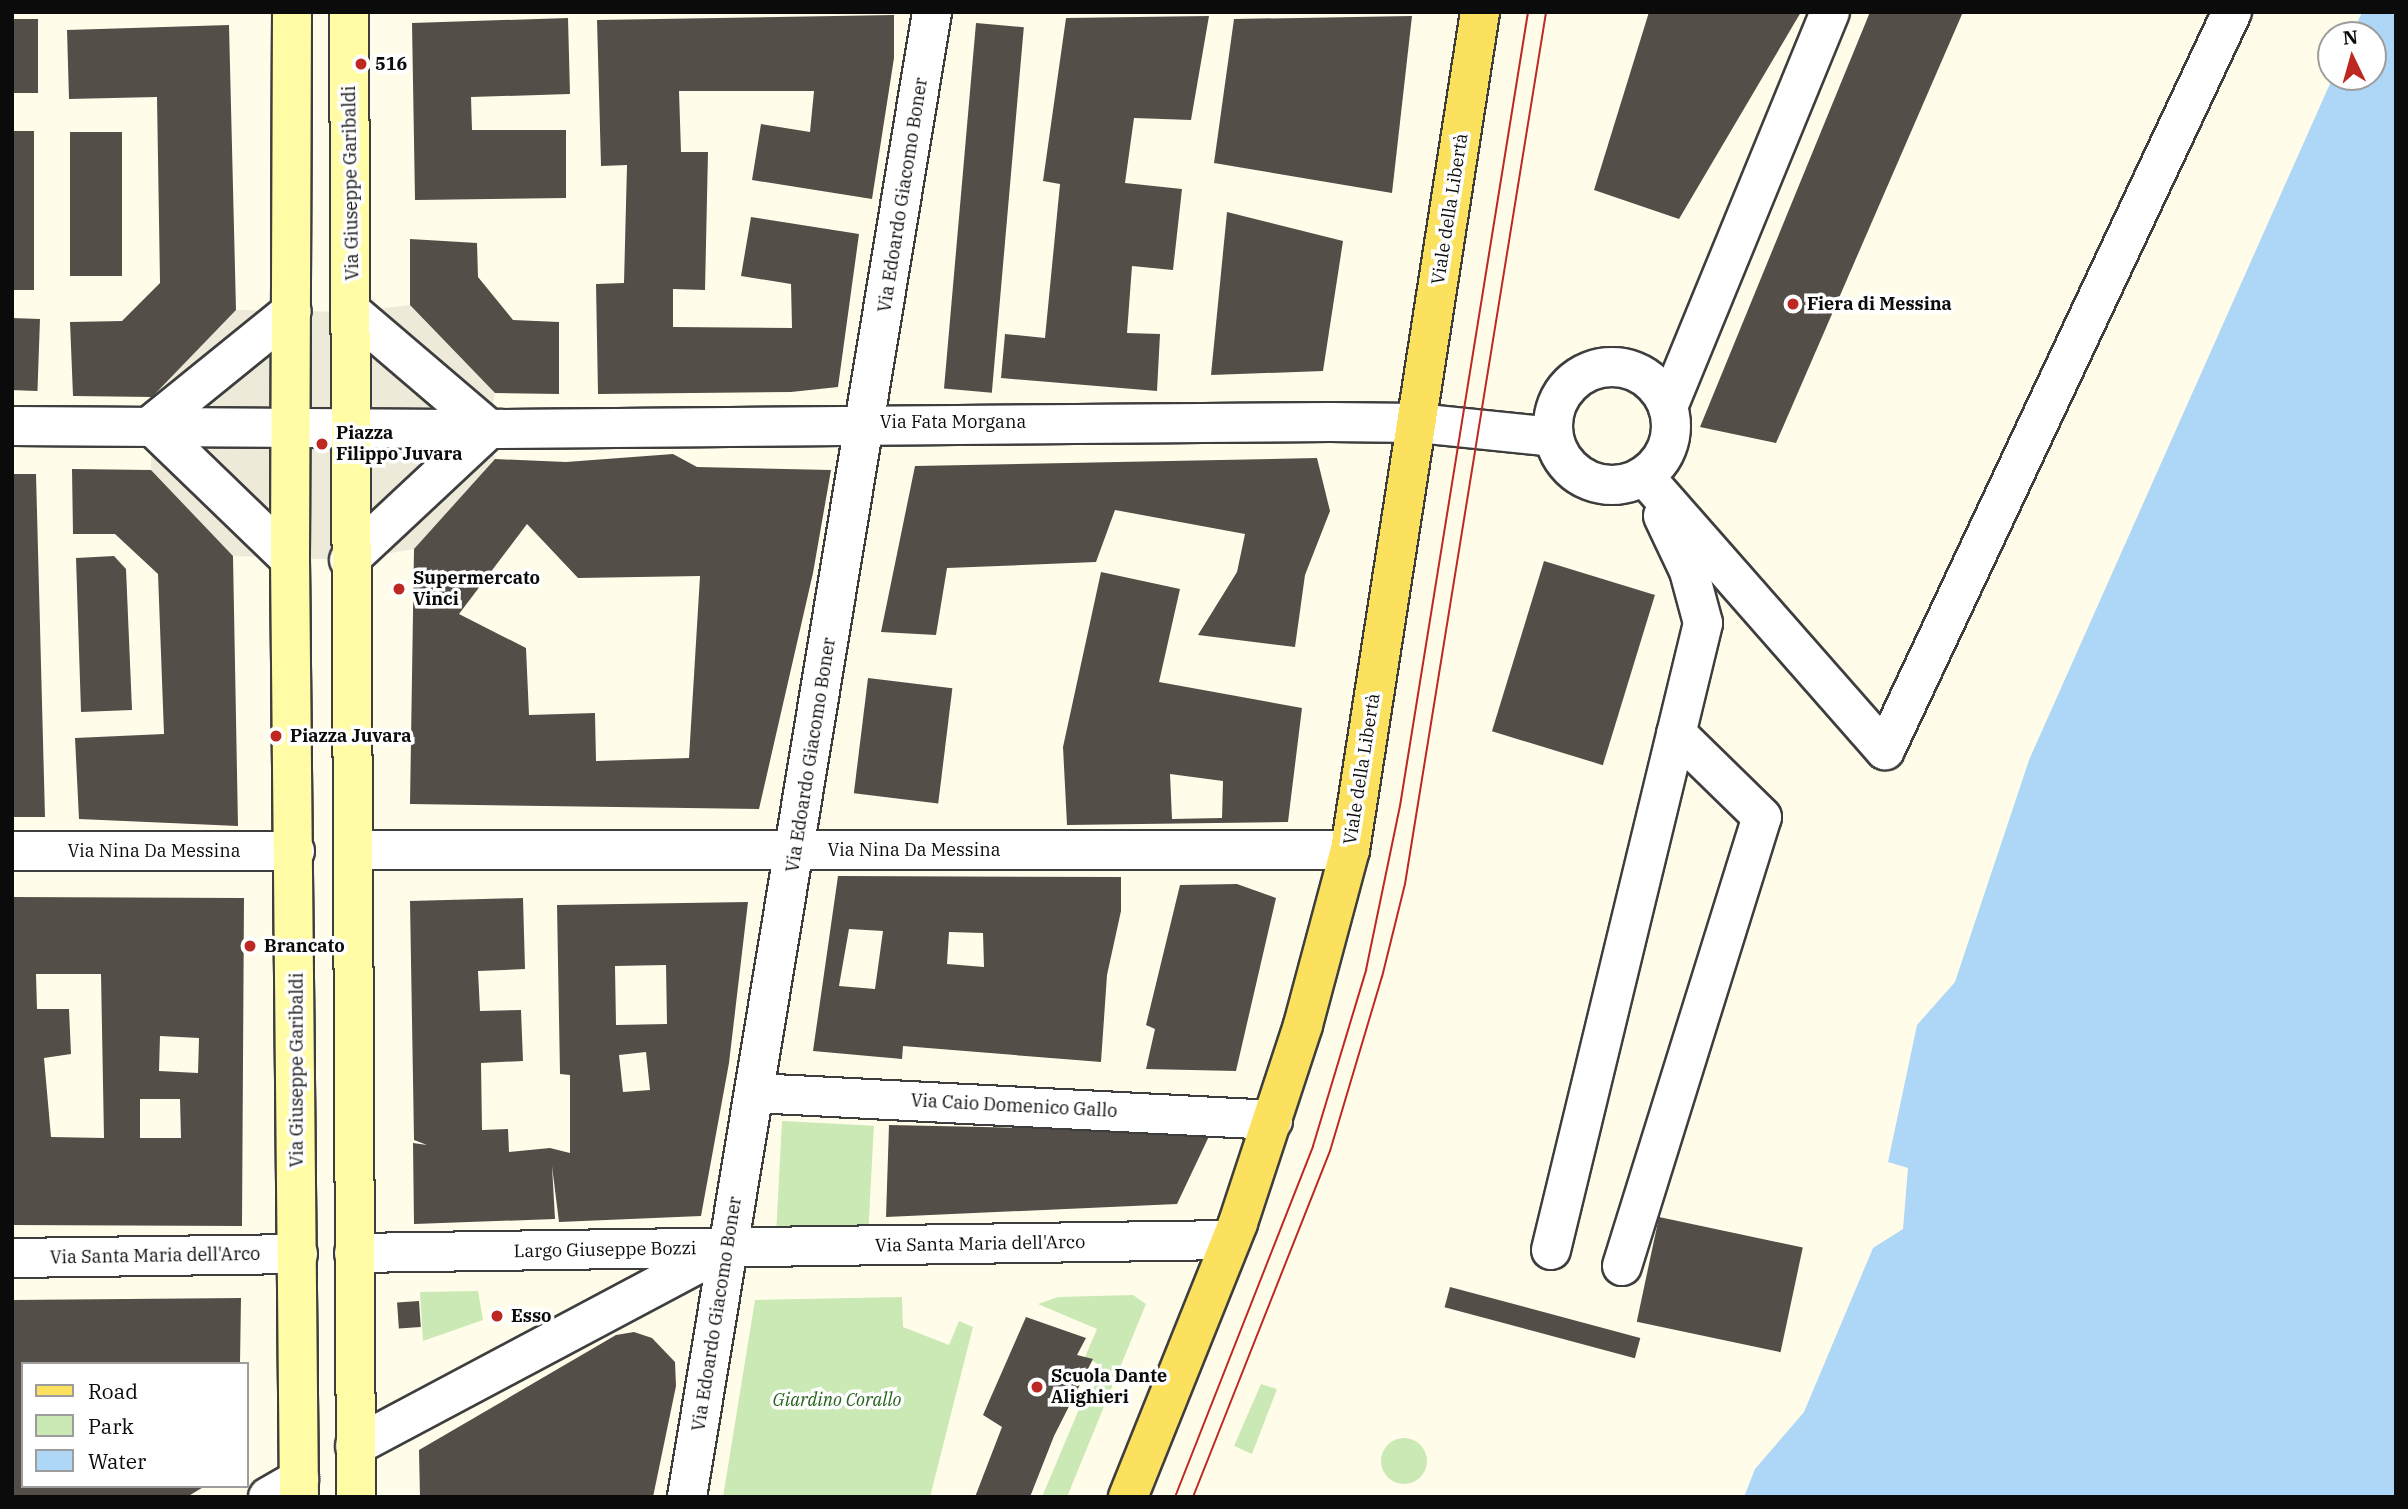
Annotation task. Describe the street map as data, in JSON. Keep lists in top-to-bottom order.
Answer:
{
  "streets": {
    "main road": ["Via Giuseppe Garibaldi", "Viale della Libertà"],
    "street": [
      "Via Edoardo Giacomo Boner",
      "Via Fata Morgana",
      "Via Nina Da Messina",
      "Via Caio Domenico Gallo",
      "Via Santa Maria dell'Arco",
      "Largo Giuseppe Bozzi"
    ]
  },
  "crossings": [
    ["Via Giuseppe Garibaldi", "Via Fata Morgana"],
    ["Via Giuseppe Garibaldi", "Via Nina Da Messina"],
    ["Via Giuseppe Garibaldi", "Via Santa Maria dell'Arco"],
    ["Via Edoardo Giacomo Boner", "Via Fata Morgana"],
    ["Via Edoardo Giacomo Boner", "Via Nina Da Messina"],
    ["Via Edoardo Giacomo Boner", "Via Caio Domenico Gallo"],
    ["Via Edoardo Giacomo Boner", "Via Santa Maria dell'Arco"],
    ["Via Edoardo Giacomo Boner", "Largo Giuseppe Bozzi"],
    ["Viale della Libertà", "Via Fata Morgana"],
    ["Viale della Libertà", "Via Nina Da Messina"],
    ["Viale della Libertà", "Via Caio Domenico Gallo"],
    ["Viale della Libertà", "Via Santa Maria dell'Arco"],
    ["Via Santa Maria dell'Arco", "Largo Giuseppe Bozzi"]
  ],
  "parks": ["Giardino Corallo"],
  "places": [
    "516",
    "Fiera di Messina",
    "Piazza Filippo Juvara",
    "Supermercato Vinci",
    "Piazza Juvara",
    "Brancato",
    "Esso",
    "Scuola Dante Alighieri"
  ],
  "legend": ["Road", "Park", "Water"],
  "north": "top"
}
